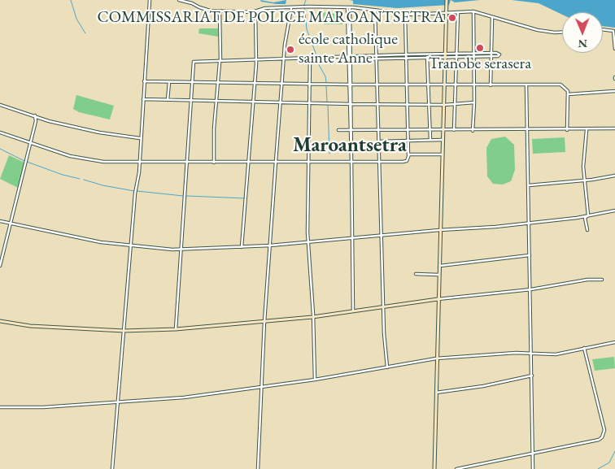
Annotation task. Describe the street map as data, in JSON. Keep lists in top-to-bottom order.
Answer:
{
  "districts": ["Maroantsetra"],
  "places": ["COMMISSARIAT DE POLICE MAROANTSETRA", "Tranobe serasera", "école catholique sainte Anne"],
  "north": "bottom"
}
